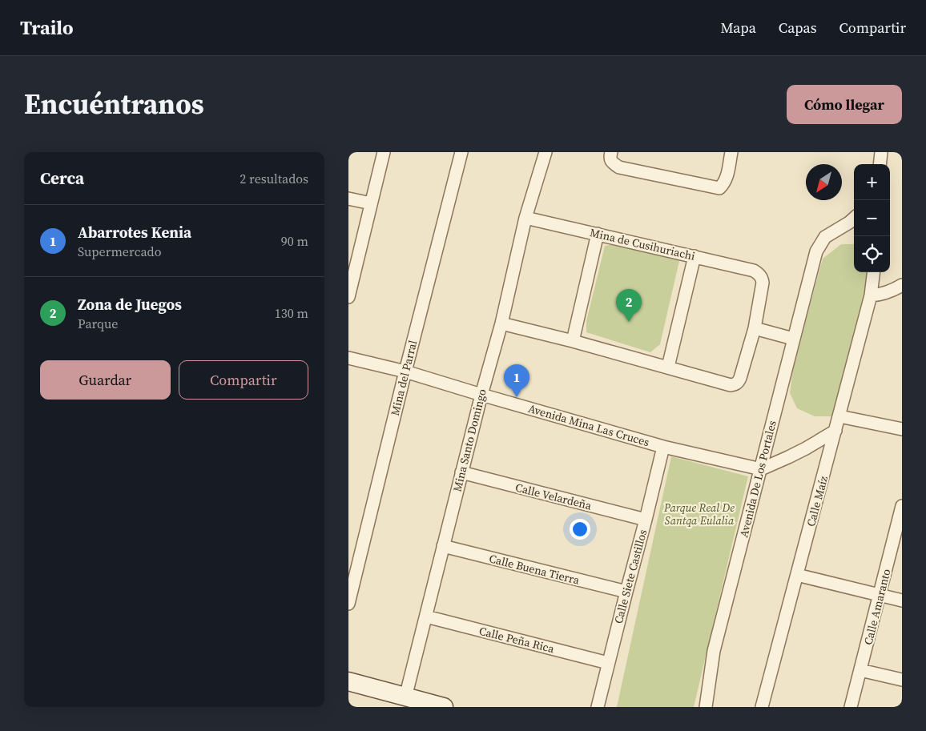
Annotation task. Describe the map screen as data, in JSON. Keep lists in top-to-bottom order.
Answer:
{
  "streets": {
    "street": [
      "Mina de Cusihuriachi",
      "Mina del Parral",
      "Avenida Mina Las Cruces",
      "Mina Santo Domingo",
      "Avenida De Los Portales",
      "Calle Velardeña",
      "Calle Maíz",
      "Calle Buena Tierra",
      "Calle Siete Castillos",
      "Calle Amaranto",
      "Calle Peña Rica"
    ]
  },
  "crossings": [
    ["Mina de Cusihuriachi", "Mina Santo Domingo"],
    ["Mina del Parral", "Avenida Mina Las Cruces"],
    ["Avenida Mina Las Cruces", "Mina Santo Domingo"],
    ["Avenida Mina Las Cruces", "Avenida De Los Portales"],
    ["Avenida Mina Las Cruces", "Calle Siete Castillos"],
    ["Mina Santo Domingo", "Calle Velardeña"],
    ["Mina Santo Domingo", "Calle Buena Tierra"],
    ["Mina Santo Domingo", "Calle Peña Rica"],
    ["Calle Velardeña", "Calle Siete Castillos"],
    ["Calle Buena Tierra", "Calle Siete Castillos"],
    ["Calle Siete Castillos", "Calle Peña Rica"]
  ],
  "parks": ["Parque Real De Santqa Eulalia"],
  "north": "bottom left",
  "page": {
    "header": "Trailo",
    "nav": ["Mapa", "Capas", "Compartir"],
    "title": "Encuéntranos",
    "buttons": [
      "Cómo llegar",
      ["Guardar", "Compartir"]
    ],
    "heading": ["Cerca", "2 resultados"],
    "map_buttons": ["+", "−"],
    "list": [
      {
        "mark": "1",
        "name": "Abarrotes Kenia",
        "note": "Supermercado",
        "value": "90 m"
      },
      {
        "mark": "2",
        "name": "Zona de Juegos",
        "note": "Parque",
        "value": "130 m"
      }
    ],
    "pins": ["2", "1"]
  }
}
